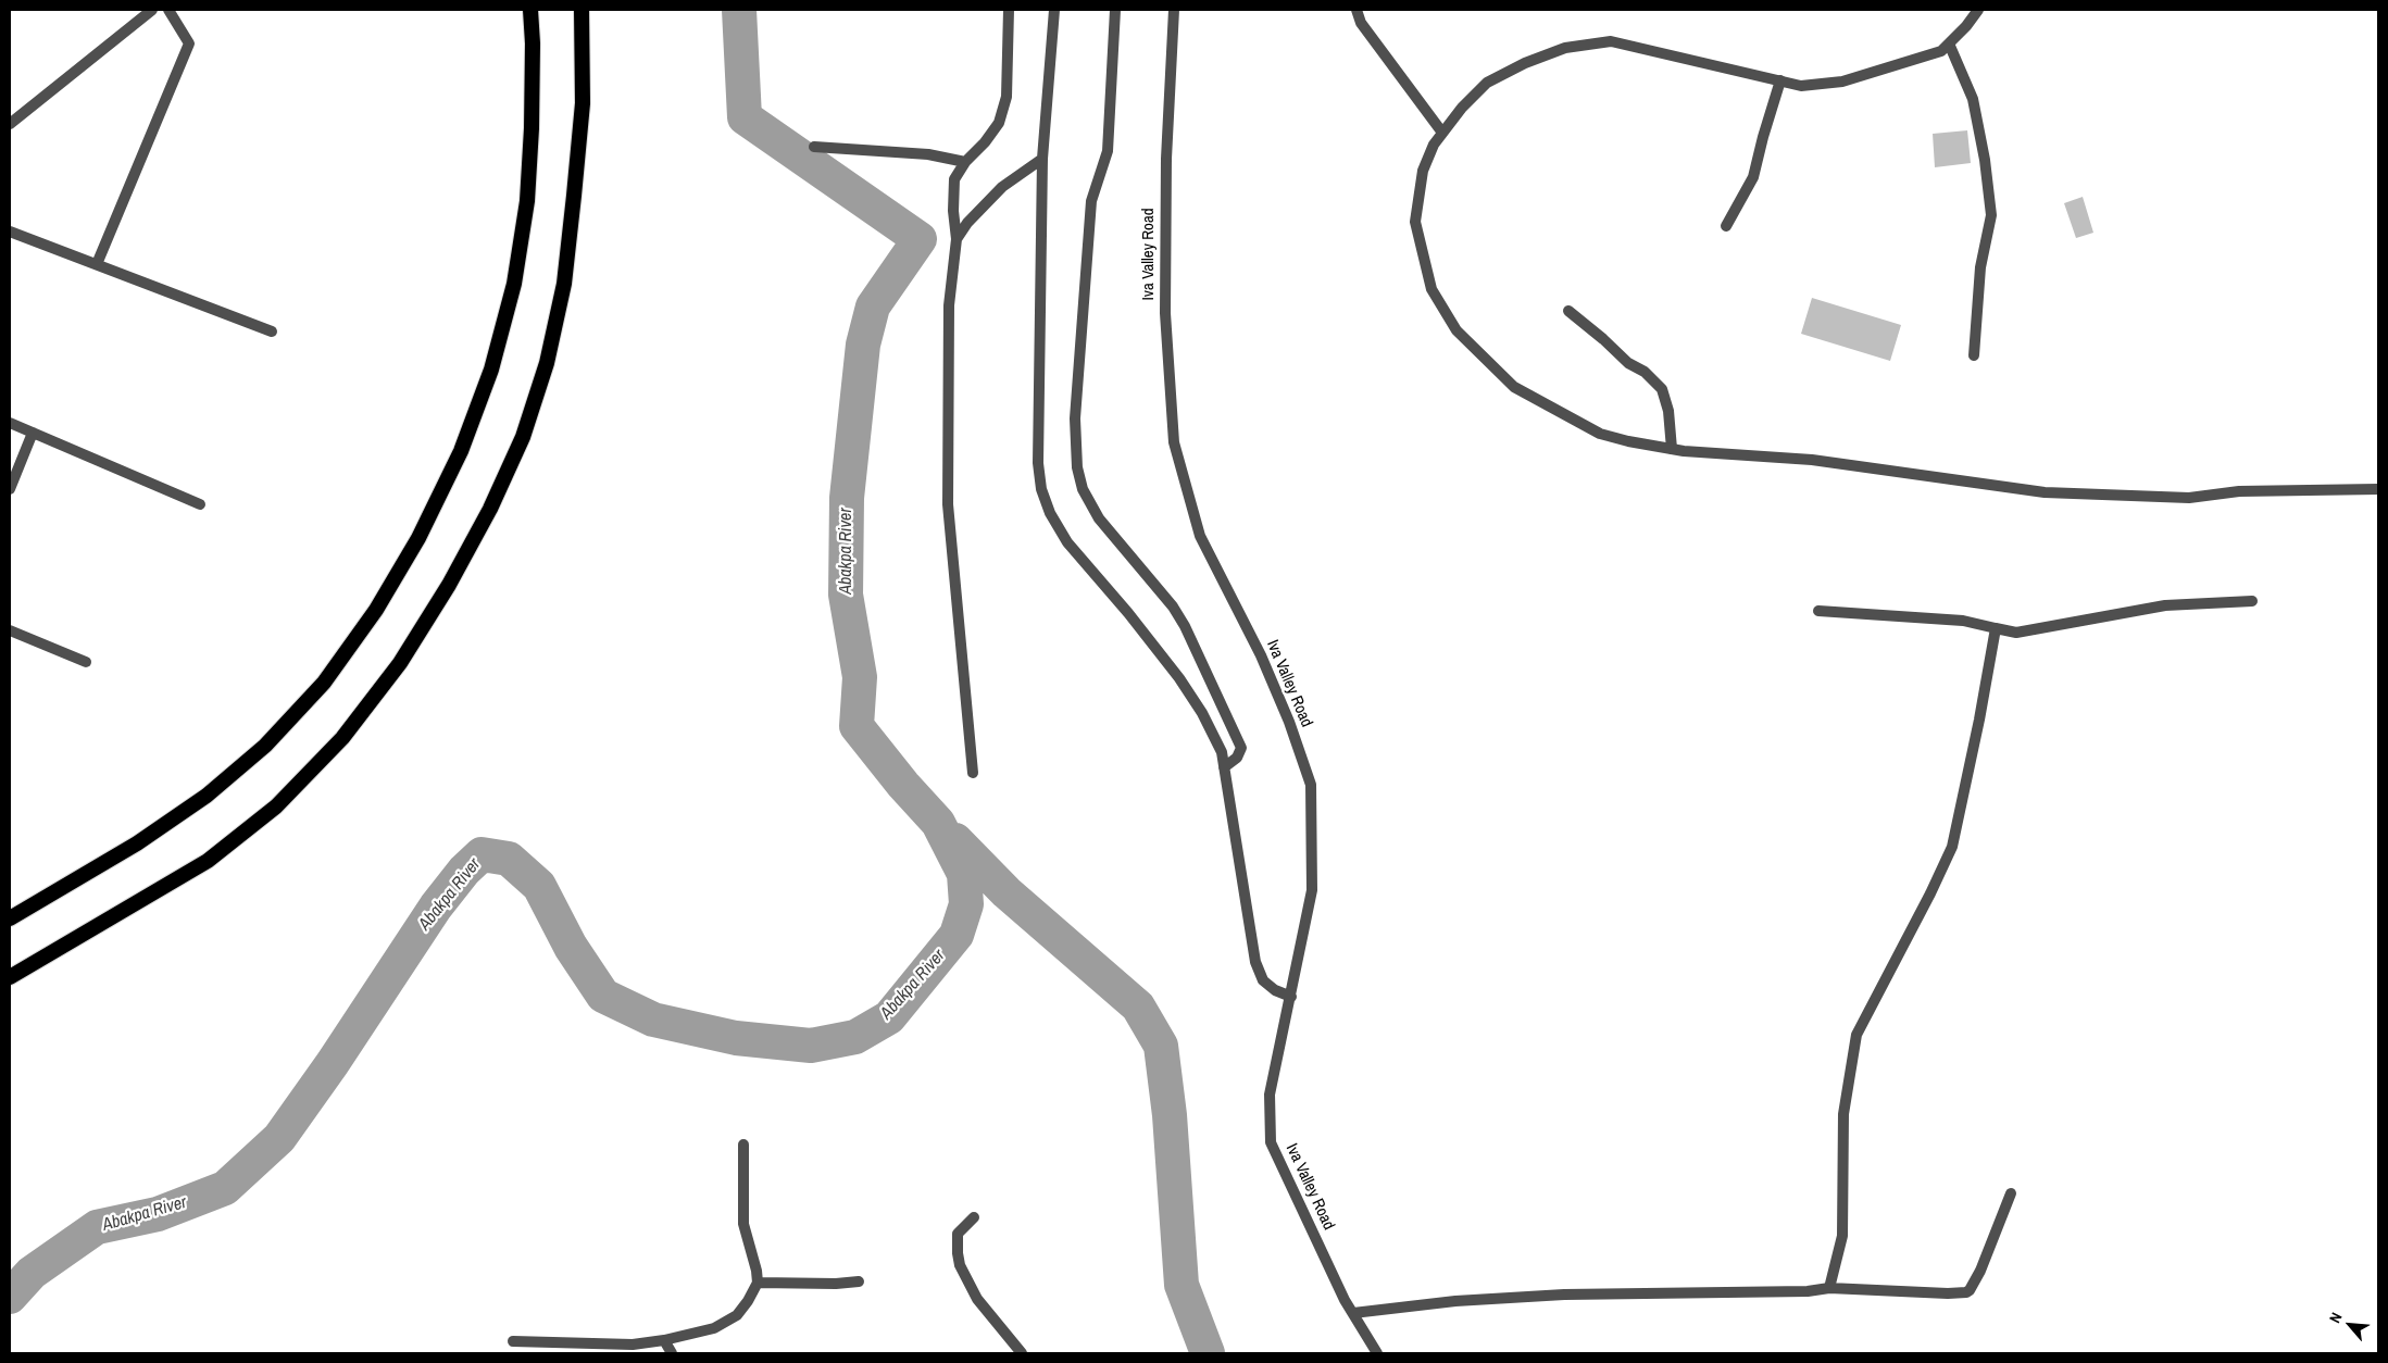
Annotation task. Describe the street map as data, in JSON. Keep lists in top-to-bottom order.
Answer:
{
  "streets": {
    "street": ["Iva Valley Road"]
  },
  "water": ["Abakpa River"],
  "north": "top left"
}
